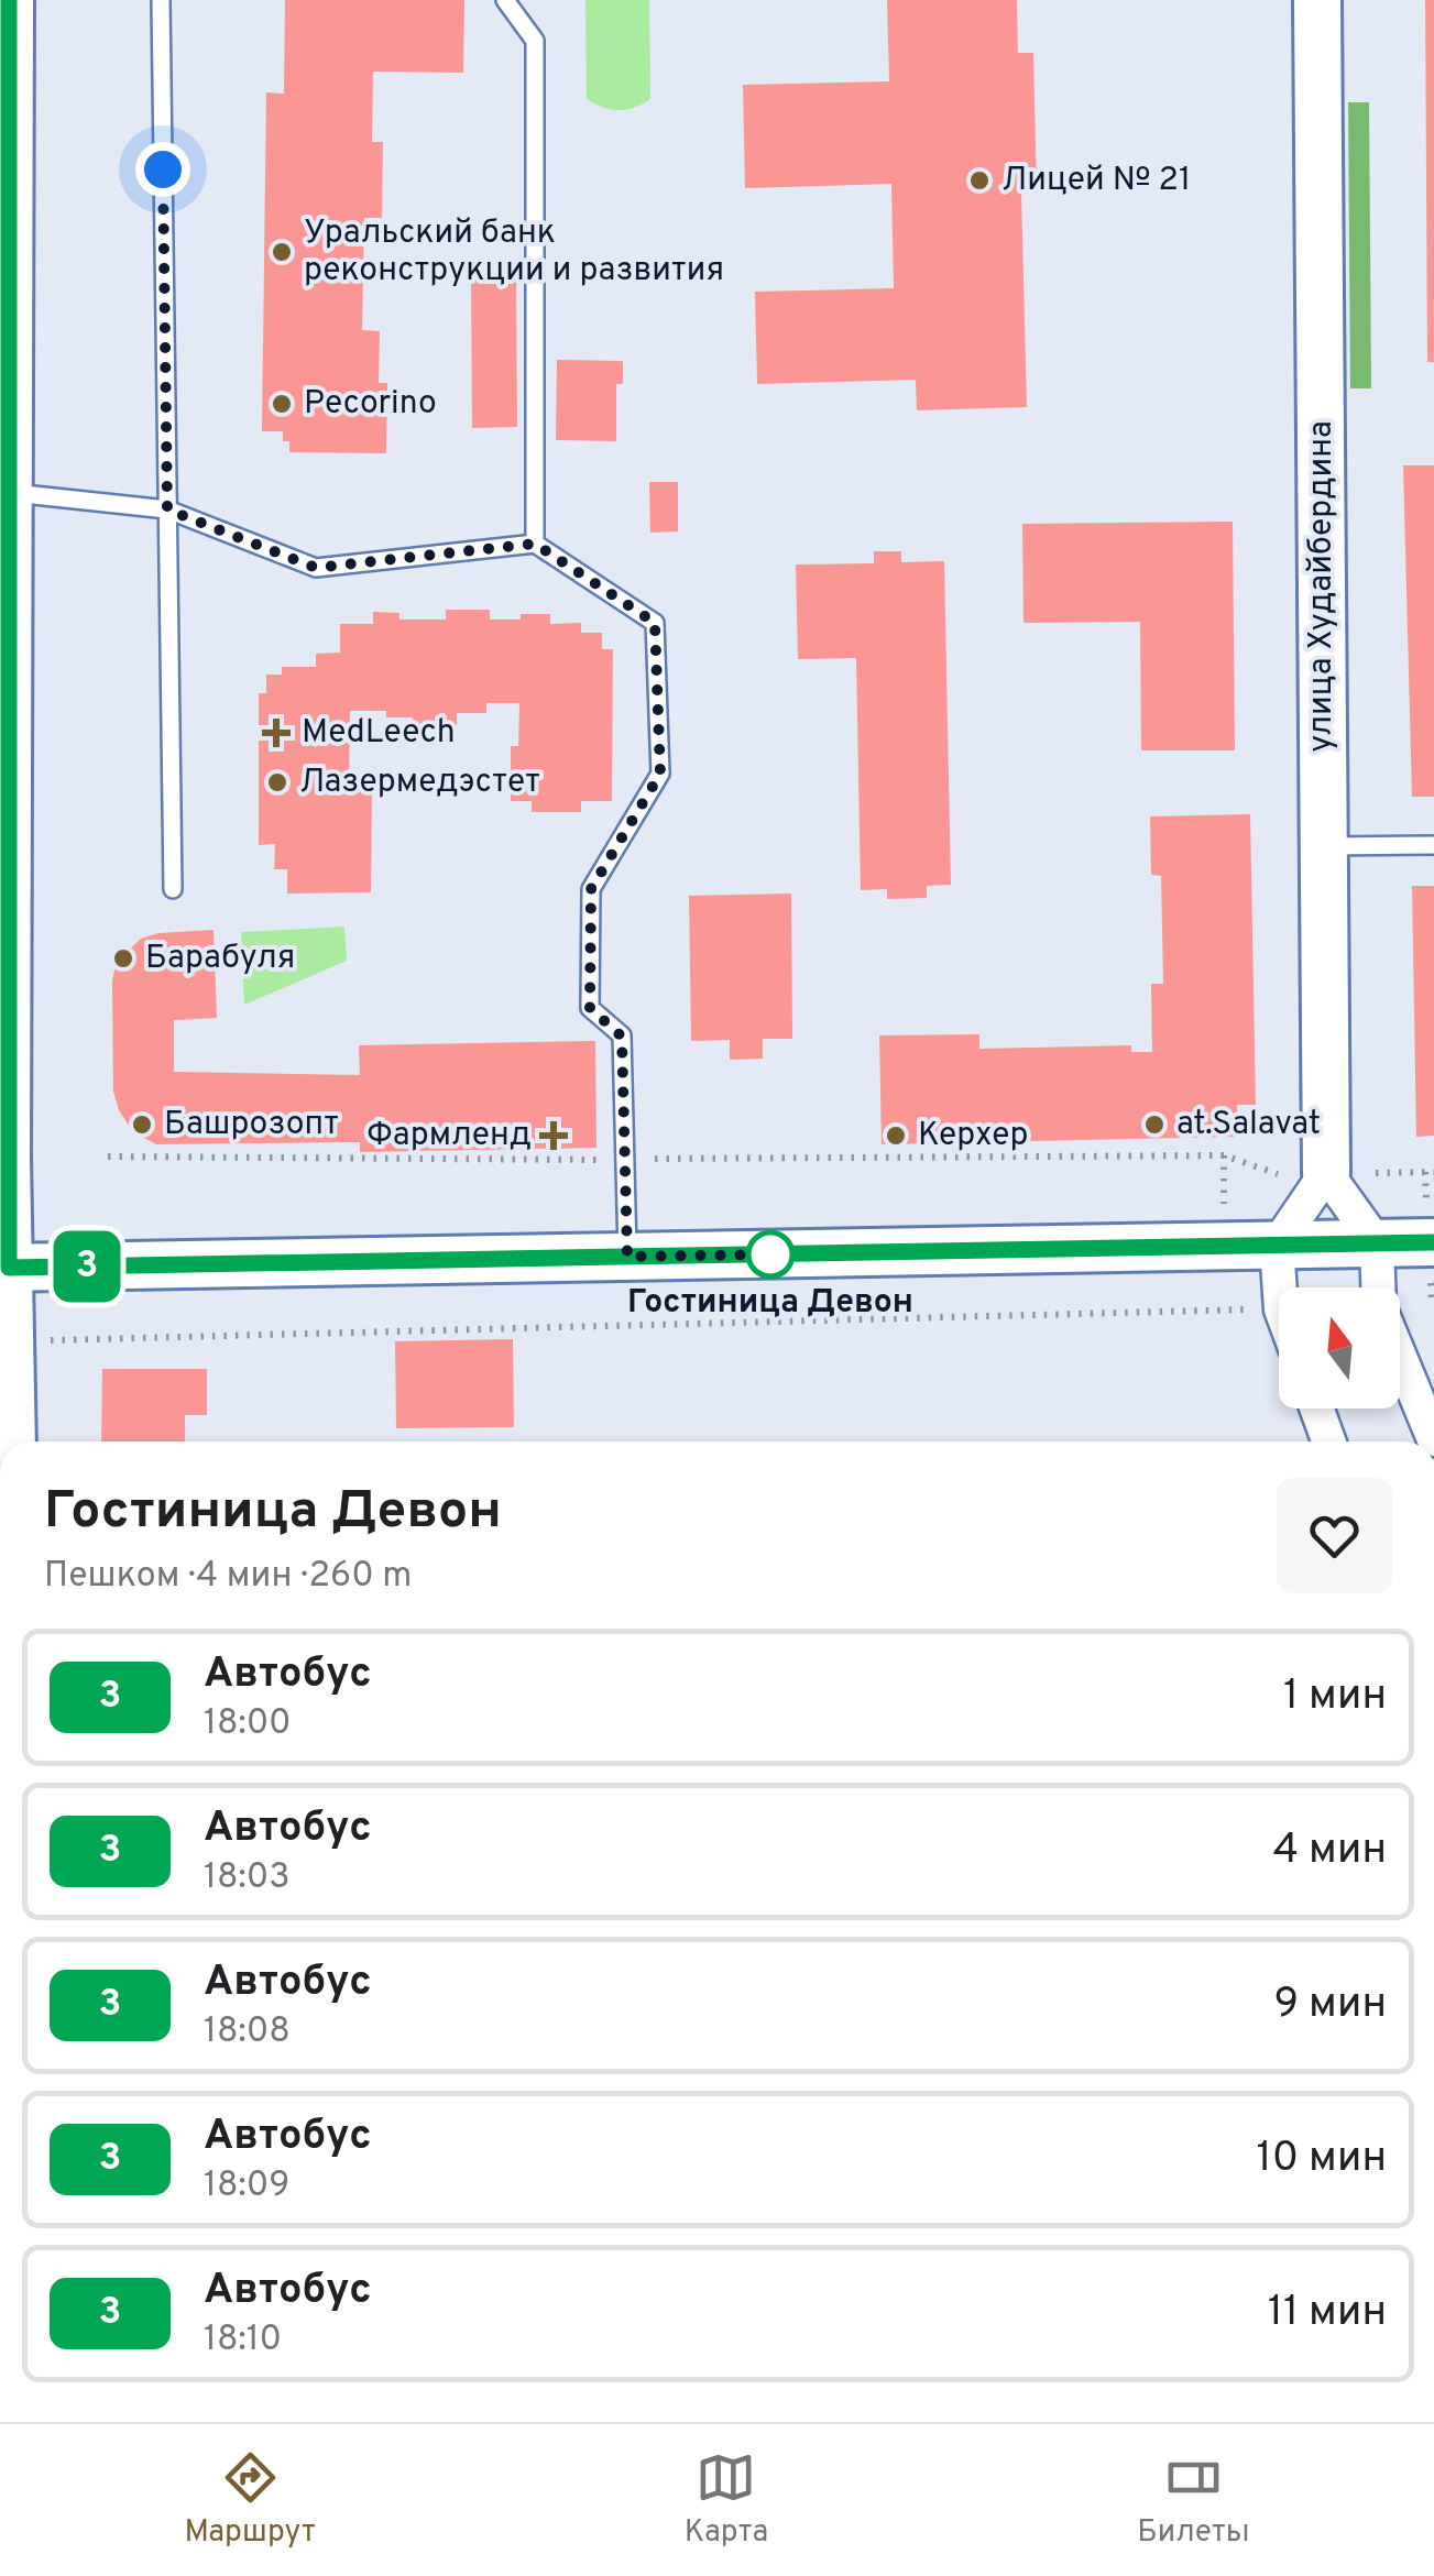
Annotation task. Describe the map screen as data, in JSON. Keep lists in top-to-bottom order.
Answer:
{
  "streets": {
    "street": ["улица Худайбердина"]
  },
  "places": {
    "other": [
      "Лицей № 21",
      "Уральский банк реконструкции и развития",
      "Pecorino",
      "Лазермедэстет",
      "Барабуля",
      "Башрозопт",
      "at.Salavat",
      "Керхер",
      "Гостиница Девон"
    ],
    "health": ["MedLeech", "Фармленд"]
  },
  "lines": ["bus line 3"],
  "north": "top",
  "page": {
    "on_map": "3",
    "heading": ["Гостиница Девон", "Пешком · 4 мин · 260 m"],
    "list": [
      {
        "mark": "3",
        "name": "Автобус",
        "note": "18:00",
        "value": "1 мин"
      },
      {
        "mark": "3",
        "name": "Автобус",
        "note": "18:03",
        "value": "4 мин"
      },
      {
        "mark": "3",
        "name": "Автобус",
        "note": "18:08",
        "value": "9 мин"
      },
      {
        "mark": "3",
        "name": "Автобус",
        "note": "18:09",
        "value": "10 мин"
      },
      {
        "mark": "3",
        "name": "Автобус",
        "note": "18:10",
        "value": "11 мин"
      }
    ],
    "tabs": ["Маршрут", "Карта", "Билеты"]
  }
}
